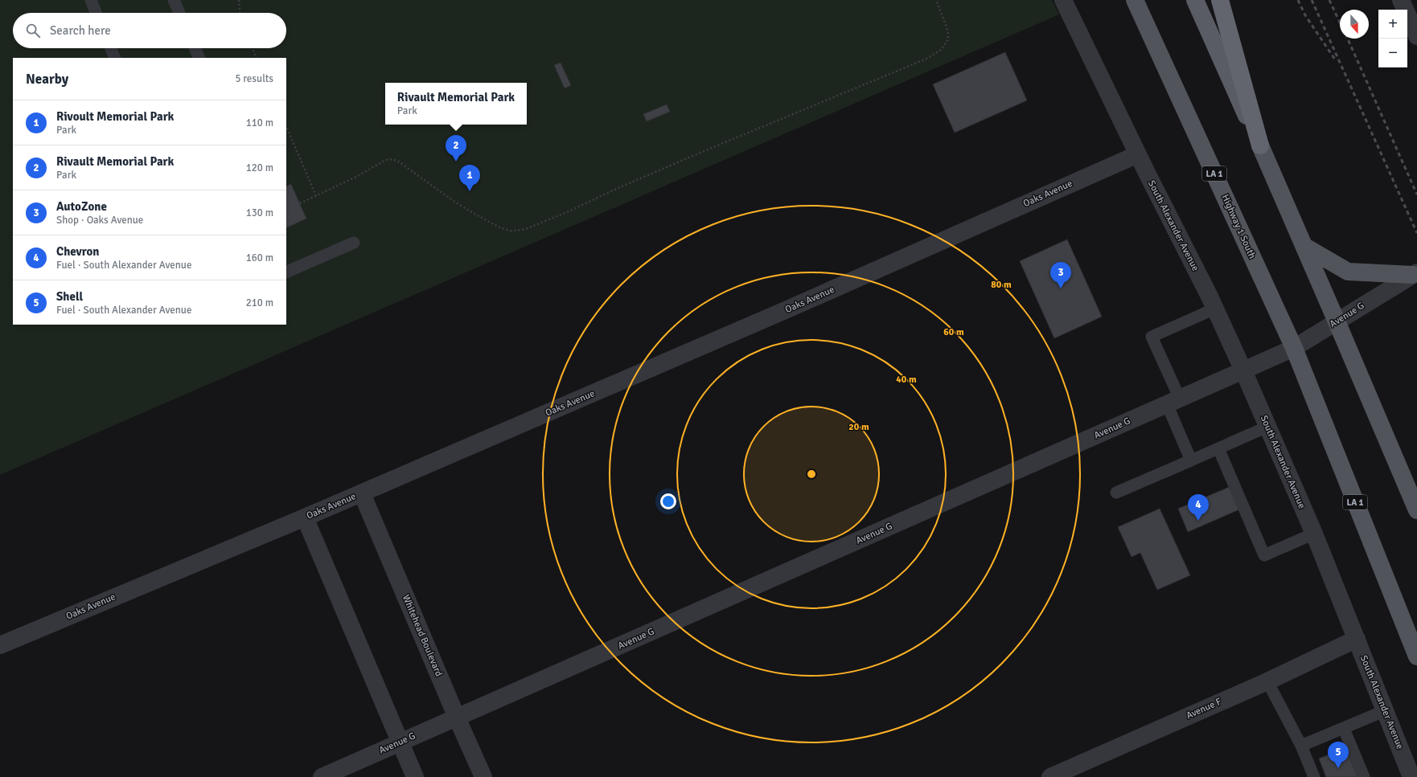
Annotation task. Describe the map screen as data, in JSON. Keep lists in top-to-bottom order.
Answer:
{
  "streets": {
    "main road": ["LA 1", "Highway 1 South"],
    "street": [
      "Oaks Avenue",
      "South Alexander Avenue",
      "Avenue G",
      "Whitehead Boulevard",
      "Avenue F"
    ]
  },
  "crossings": [
    ["LA 1", "Highway 1 South"],
    ["LA 1", "Avenue G"],
    ["Oaks Avenue", "South Alexander Avenue"],
    ["Oaks Avenue", "Whitehead Boulevard"],
    ["South Alexander Avenue", "Avenue G"],
    ["South Alexander Avenue", "Avenue F"],
    ["Highway 1 South", "Avenue G"],
    ["Avenue G", "Whitehead Boulevard"]
  ],
  "north": "bottom",
  "page": {
    "map_buttons": ["+", "−"],
    "search": "Search here",
    "heading": ["Nearby", "5 results"],
    "popup": ["Rivault Memorial Park", "Park"],
    "list": [
      {
        "mark": "1",
        "name": "Rivoult Memorial Park",
        "note": "Park",
        "value": "110 m"
      },
      {
        "mark": "2",
        "name": "Rivault Memorial Park",
        "note": "Park",
        "value": "120 m"
      },
      {
        "mark": "3",
        "name": "AutoZone",
        "note": "Shop · Oaks Avenue",
        "value": "130 m"
      },
      {
        "mark": "4",
        "name": "Chevron",
        "note": "Fuel · South Alexander Avenue",
        "value": "160 m"
      },
      {
        "mark": "5",
        "name": "Shell",
        "note": "Fuel · South Alexander Avenue",
        "value": "210 m"
      }
    ],
    "pins": [
      "2",
      "1",
      "3",
      "4",
      "5"
    ]
  },
  "rings": [
    "80 m",
    "60 m",
    "40 m",
    "20 m"
  ]
}
